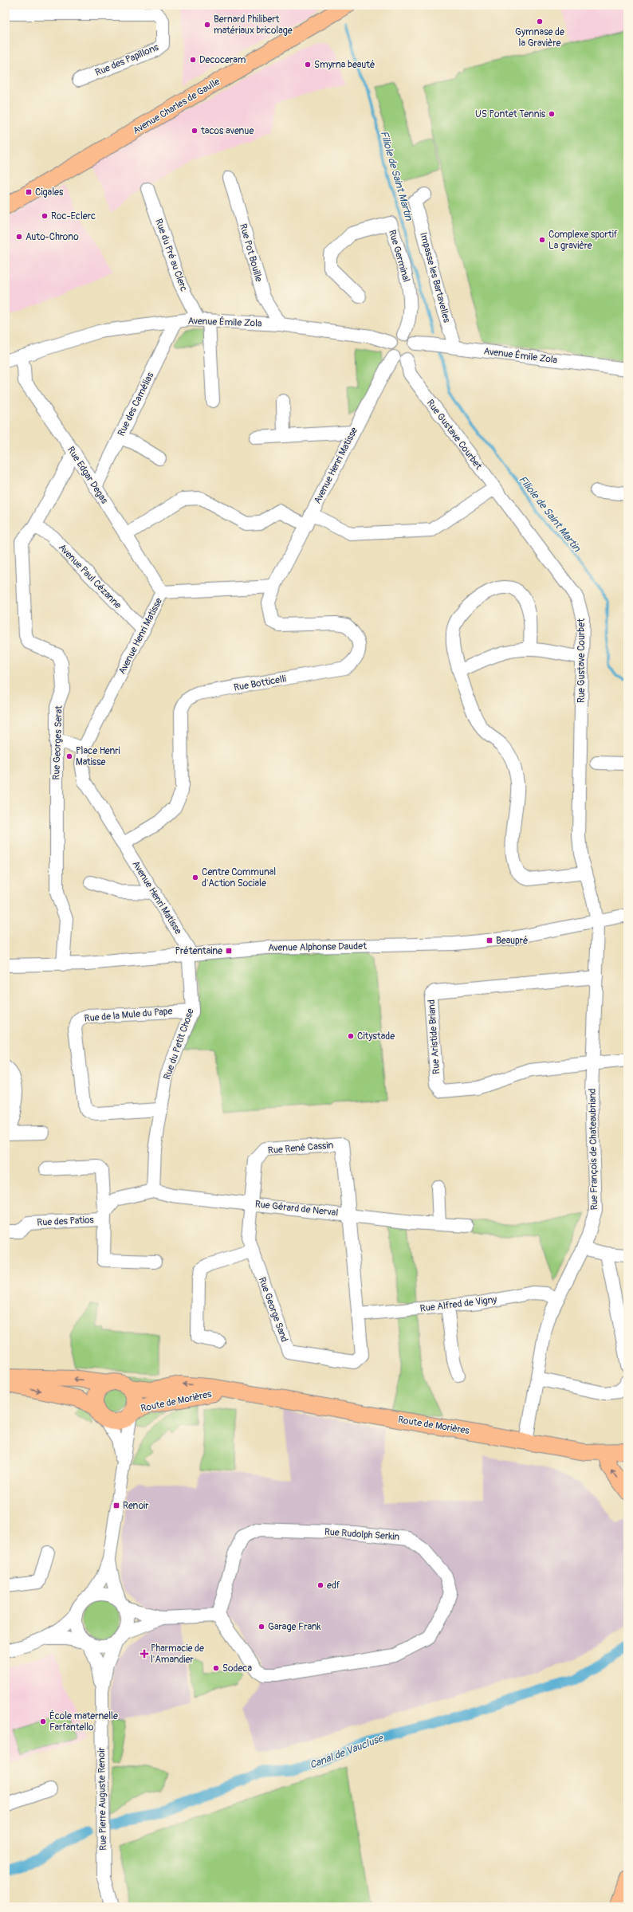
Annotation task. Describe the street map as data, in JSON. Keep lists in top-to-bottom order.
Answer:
{
  "streets": {
    "main road": ["Avenue Charles de Gaulle", "Route de Morières"],
    "street": [
      "Rue des Papillons",
      "Rue Pot Bouille",
      "Rue du Pré au Clerc",
      "Rue Germinal",
      "Impasse les Bartavelles",
      "Avenue Émile Zola",
      "Rue des Camélias",
      "Rue Gustave Courbet",
      "Avenue Henri Matisse",
      "Rue Edgar Degas",
      "Avenue Paul Cézanne",
      "Rue Botticelli",
      "Rue Georges Serat",
      "Avenue Alphonse Daudet",
      "Rue de la Mule du Pape",
      "Rue Aristide Briand",
      "Rue du Petit Chose",
      "Rue René Cassin",
      "Rue François de Chateaubriand",
      "Rue Gérard de Nerval",
      "Rue des Patios",
      "Rue Alfred de Vigny",
      "Rue George Sand",
      "Rue Rudolph Serkin",
      "Rue Pierre Auguste Renoir"
    ]
  },
  "crossings": [
    ["Rue Pot Bouille", "Avenue Émile Zola"],
    ["Rue du Pré au Clerc", "Avenue Émile Zola"],
    ["Rue Germinal", "Avenue Émile Zola"],
    ["Rue Germinal", "Rue Gustave Courbet"],
    ["Rue Germinal", "Avenue Henri Matisse"],
    ["Impasse les Bartavelles", "Avenue Émile Zola"],
    ["Avenue Émile Zola", "Rue des Camélias"],
    ["Avenue Émile Zola", "Rue Gustave Courbet"],
    ["Avenue Émile Zola", "Avenue Henri Matisse"],
    ["Avenue Émile Zola", "Rue Edgar Degas"],
    ["Rue des Camélias", "Rue Edgar Degas"],
    ["Rue Gustave Courbet", "Avenue Henri Matisse"],
    ["Rue Gustave Courbet", "Avenue Alphonse Daudet"],
    ["Rue Gustave Courbet", "Rue François de Chateaubriand"],
    ["Avenue Henri Matisse", "Rue Edgar Degas"],
    ["Avenue Henri Matisse", "Avenue Paul Cézanne"],
    ["Avenue Henri Matisse", "Rue Botticelli"],
    ["Avenue Henri Matisse", "Avenue Alphonse Daudet"],
    ["Avenue Henri Matisse", "Rue du Petit Chose"],
    ["Rue Edgar Degas", "Rue Georges Serat"],
    ["Avenue Paul Cézanne", "Rue Georges Serat"],
    ["Rue Georges Serat", "Avenue Alphonse Daudet"],
    ["Avenue Alphonse Daudet", "Rue du Petit Chose"],
    ["Avenue Alphonse Daudet", "Rue François de Chateaubriand"],
    ["Rue de la Mule du Pape", "Rue du Petit Chose"],
    ["Rue Aristide Briand", "Rue François de Chateaubriand"],
    ["Rue du Petit Chose", "Rue Gérard de Nerval"],
    ["Rue du Petit Chose", "Rue des Patios"],
    ["Rue René Cassin", "Rue Gérard de Nerval"],
    ["Rue René Cassin", "Rue George Sand"],
    ["Rue François de Chateaubriand", "Rue Alfred de Vigny"],
    ["Rue François de Chateaubriand", "Route de Morières"],
    ["Rue Gérard de Nerval", "Rue des Patios"],
    ["Rue Gérard de Nerval", "Rue George Sand"],
    ["Rue Alfred de Vigny", "Rue George Sand"]
  ],
  "water": ["Filiole de Saint Martin", "Canal de Vaucluse"],
  "places": {
    "other": [
      "Gymnase de la Gravière",
      "Bernard Philibert matériaux bricolage",
      "Decoceram",
      "Smyrna beauté",
      "US Pontet Tennis",
      "tacos avenue",
      "Roc-Eclerc",
      "Auto-Chrono",
      "Complexe sportif La gravière",
      "Place Henri Matisse",
      "Centre Communal d'Action Sociale",
      "Citystade",
      "edf",
      "Garage Frank",
      "Sodeca",
      "École maternelle Farfantello"
    ],
    "transit": [
      "Cigales",
      "Beaupré",
      "Prétentaine",
      "Renoir"
    ],
    "health": ["Pharmacie de l'Amandier"]
  }
}
